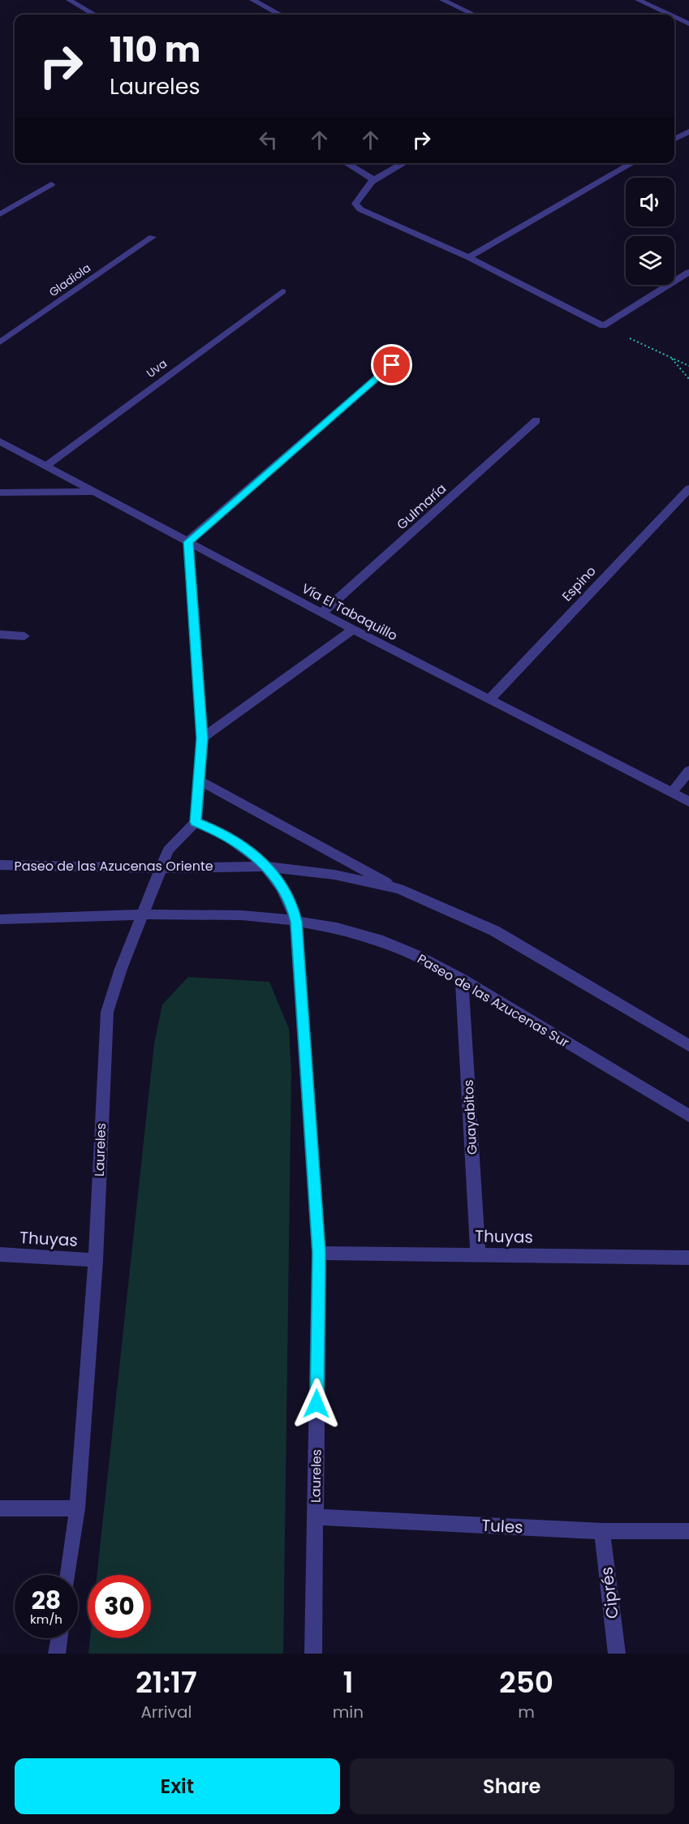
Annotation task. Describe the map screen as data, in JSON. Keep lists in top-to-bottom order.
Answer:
{
  "streets": {
    "street": [
      "Gladiola",
      "Uva",
      "Gulmaría",
      "Espino",
      "Vía El Tabaquillo",
      "Paseo de las Azucenas Oriente",
      "Paseo de las Azucenas Sur",
      "Guayabitos",
      "Laureles",
      "Thuyas",
      "Tules",
      "Ciprés"
    ]
  },
  "crossings": [
    ["Uva", "Vía El Tabaquillo"],
    ["Gulmaría", "Vía El Tabaquillo"],
    ["Espino", "Vía El Tabaquillo"],
    ["Paseo de las Azucenas Oriente", "Laureles"],
    ["Paseo de las Azucenas Sur", "Guayabitos"],
    ["Paseo de las Azucenas Sur", "Laureles"],
    ["Guayabitos", "Thuyas"],
    ["Laureles", "Thuyas"],
    ["Laureles", "Tules"],
    ["Tules", "Ciprés"]
  ],
  "page": {
    "turn": ["110 m", "Laureles"],
    "speed": "28 km/h",
    "limit": "30",
    "eta": [
      "21:17",
      "Arrival",
      "1",
      "min",
      "250",
      "m"
    ],
    "buttons": ["Exit", "Share"]
  }
}
